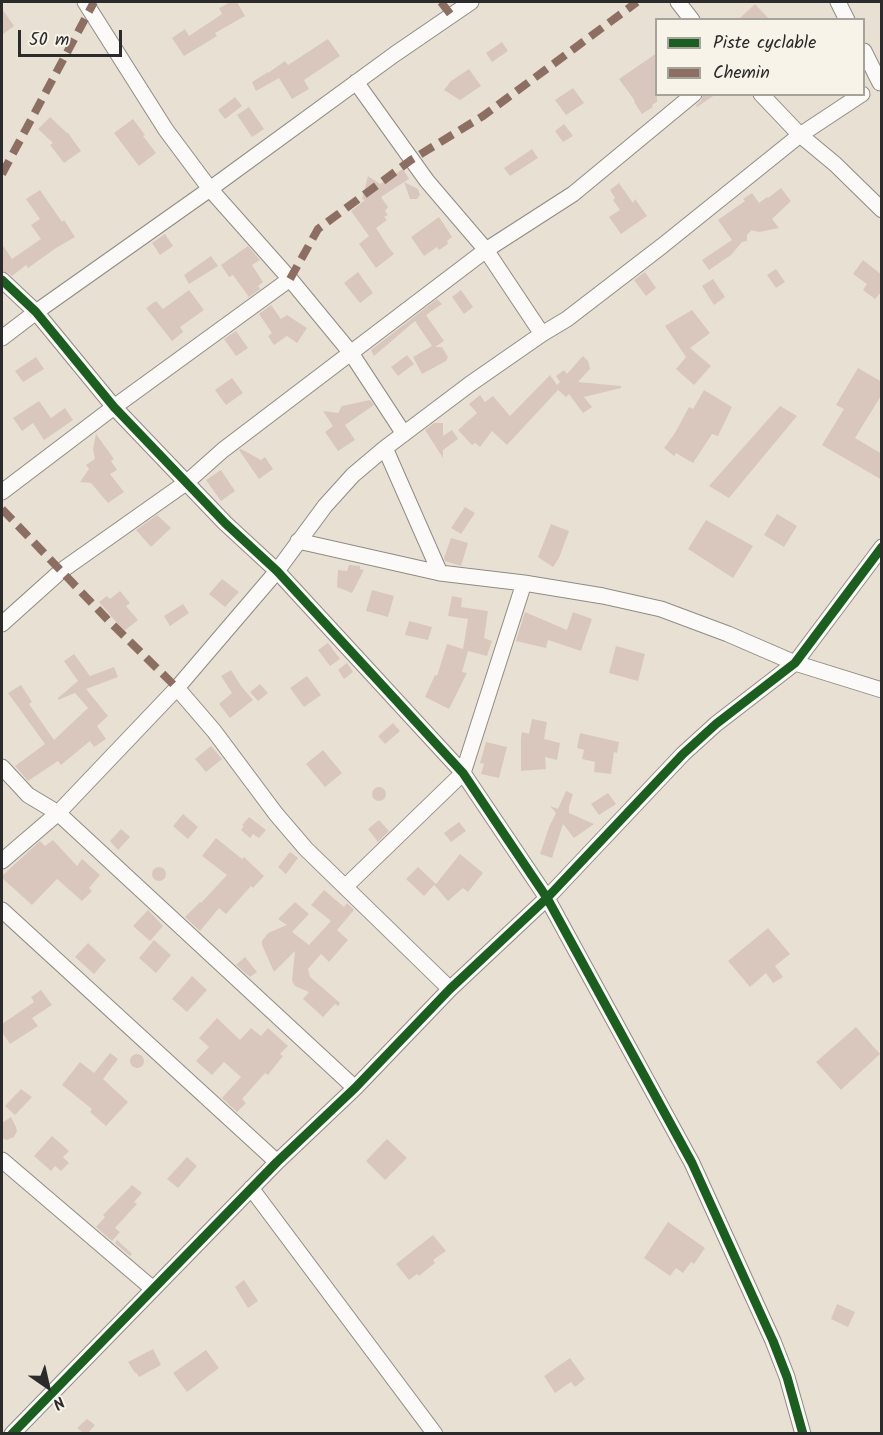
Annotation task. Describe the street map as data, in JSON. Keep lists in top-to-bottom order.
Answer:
{
  "legend": ["Piste cyclable", "Chemin"],
  "scale_bar": "50 m",
  "north": "bottom right"
}
